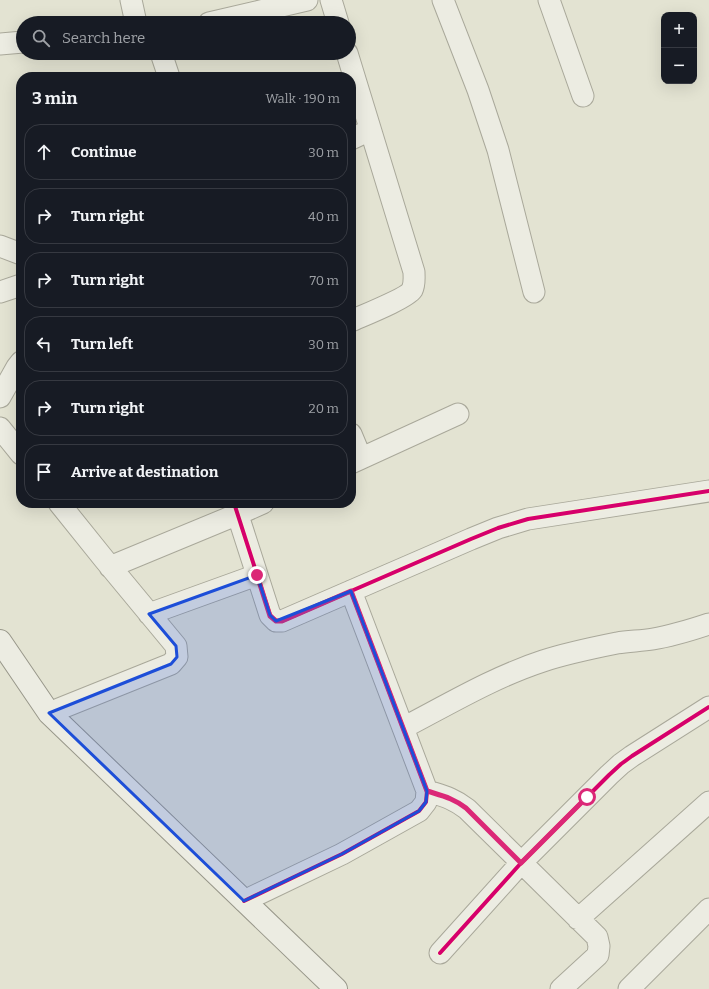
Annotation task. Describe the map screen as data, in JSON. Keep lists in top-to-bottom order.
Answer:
{
  "page": {
    "map_buttons": ["+", "−"],
    "search": "Search here",
    "heading": ["3 min", "Walk · 190 m"],
    "list": [
      ["Continue", "30 m"],
      ["Turn right", "40 m"],
      ["Turn right", "70 m"],
      ["Turn left", "30 m"],
      ["Turn right", "20 m"],
      "Arrive at destination"
    ]
  }
}
